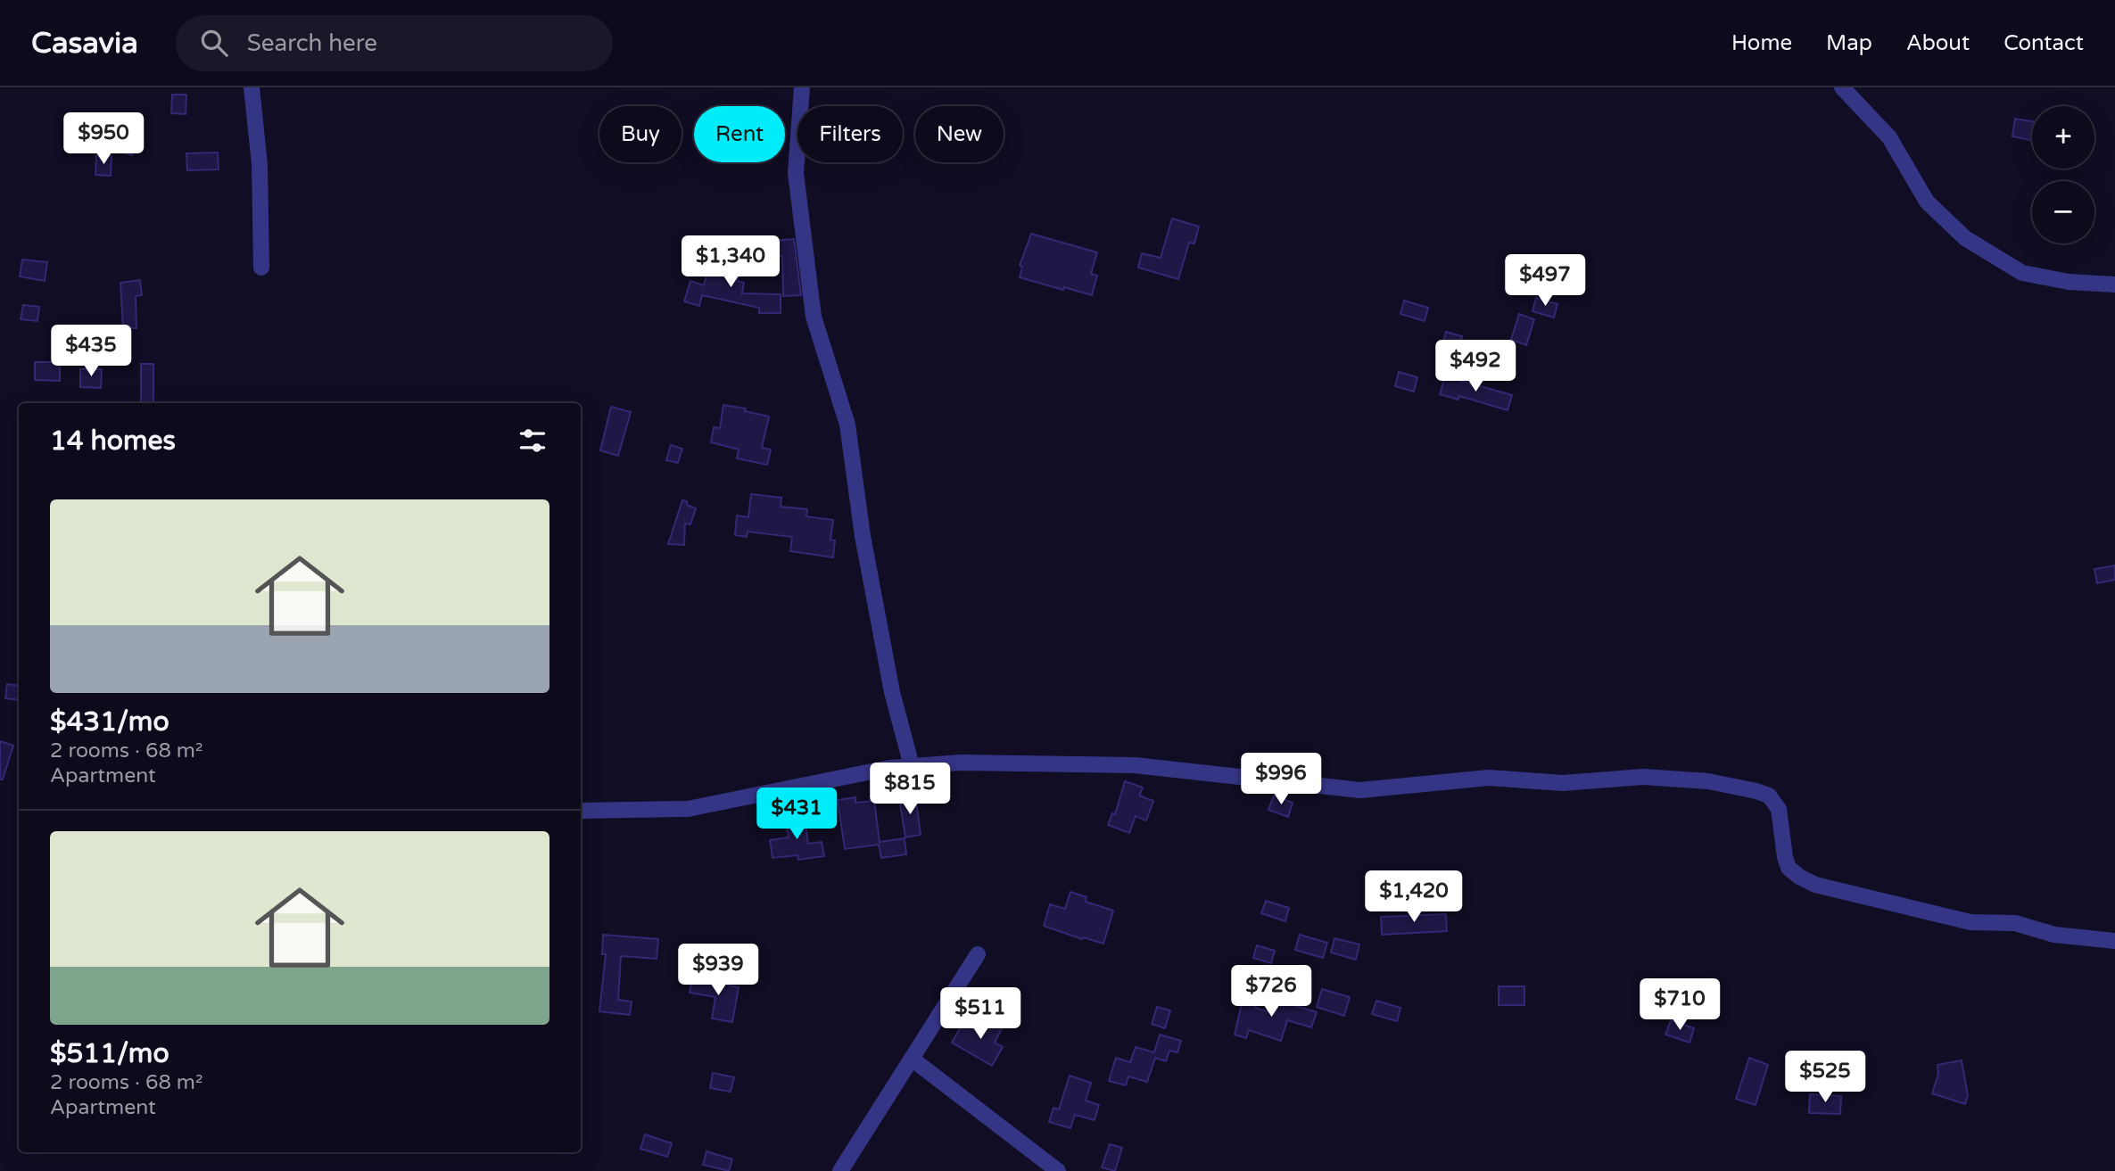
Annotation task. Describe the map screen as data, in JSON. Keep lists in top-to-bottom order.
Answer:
{
  "page": {
    "header": "Casavia",
    "search": "Search here",
    "nav": [
      "Home",
      "Map",
      "About",
      "Contact"
    ],
    "map_buttons": ["+", "−"],
    "chip": [
      "Buy",
      "Rent",
      "Filters",
      "New"
    ],
    "price": [
      "$950",
      "$1,340",
      "$497",
      "$435",
      "$492",
      "$996",
      "$815",
      "$431",
      "$1,420",
      "$939",
      "$726",
      "$710",
      "$511",
      "$525"
    ],
    "heading": "14 homes",
    "list": [
      {
        "name": "$431/mo",
        "note": "2 rooms · 68 m² · Apartment"
      },
      {
        "name": "$511/mo",
        "note": "2 rooms · 68 m² · Apartment"
      }
    ]
  }
}
